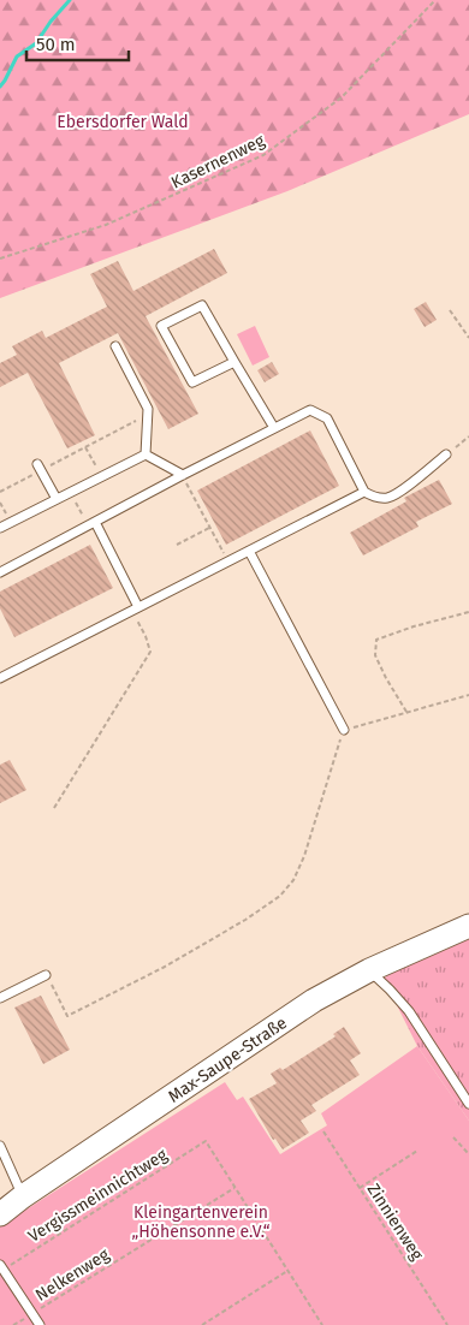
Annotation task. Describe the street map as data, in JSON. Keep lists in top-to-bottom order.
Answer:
{
  "streets": {
    "street": ["Max-Saupe-Straße"],
    "path": [
      "Kasernenweg",
      "Vergissmeinnichtweg",
      "Zinnienweg",
      "Nelkenweg"
    ]
  },
  "crossings": [
    ["Vergissmeinnichtweg", "Nelkenweg"]
  ],
  "parks": ["Ebersdorfer Wald", "Kleingartenverein „Höhensonne e.V.“"],
  "scale_bar": "50 m"
}
